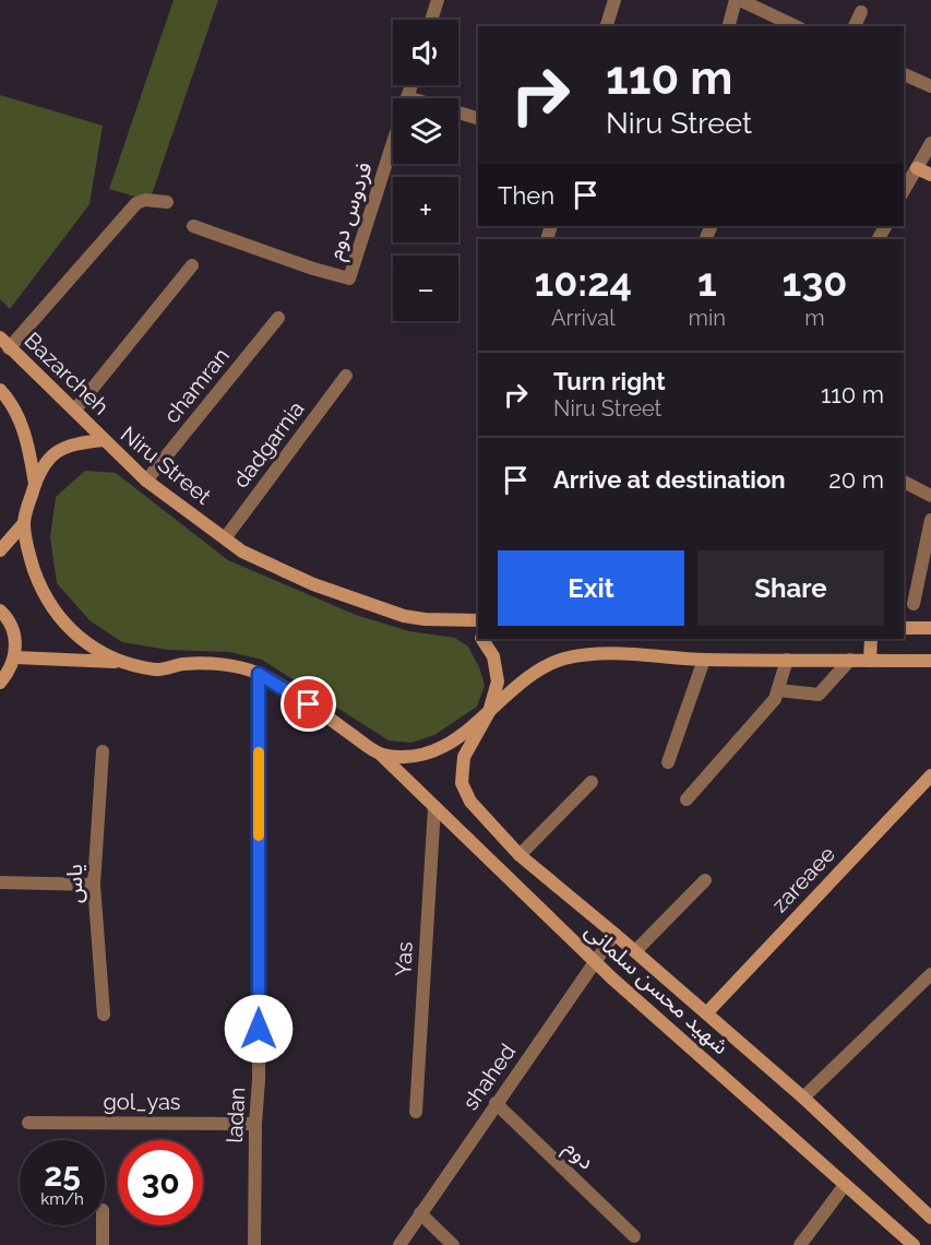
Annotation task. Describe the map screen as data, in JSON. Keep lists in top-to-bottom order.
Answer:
{
  "streets": {
    "street": [
      "فردوس دوم",
      "Bazarcheh",
      "chamran",
      "dadgarnia",
      "Niru Street",
      "zareaee",
      "یاس",
      "Yas",
      "شهید محسن سلمانی",
      "shahed",
      "gol_yas",
      "ladan",
      "دوم"
    ]
  },
  "crossings": [
    ["Bazarcheh", "Niru Street"],
    ["chamran", "Niru Street"],
    ["dadgarnia", "Niru Street"],
    ["Niru Street", "شهید محسن سلمانی"],
    ["Niru Street", "ladan"],
    ["zareaee", "شهید محسن سلمانی"],
    ["Yas", "شهید محسن سلمانی"],
    ["شهید محسن سلمانی", "shahed"],
    ["shahed", "دوم"],
    ["gol_yas", "ladan"]
  ],
  "page": {
    "map_buttons": ["+", "−"],
    "turn": ["110 m", "Niru Street"],
    "then": "Then",
    "eta": [
      "10:24",
      "Arrival",
      "1",
      "min",
      "130",
      "m"
    ],
    "list": [
      {
        "name": "Turn right",
        "note": "Niru Street",
        "value": "110 m"
      },
      {
        "name": "Arrive at destination",
        "value": "20 m"
      }
    ],
    "buttons": ["Exit", "Share"],
    "speed": "25 km/h",
    "limit": "30"
  }
}
